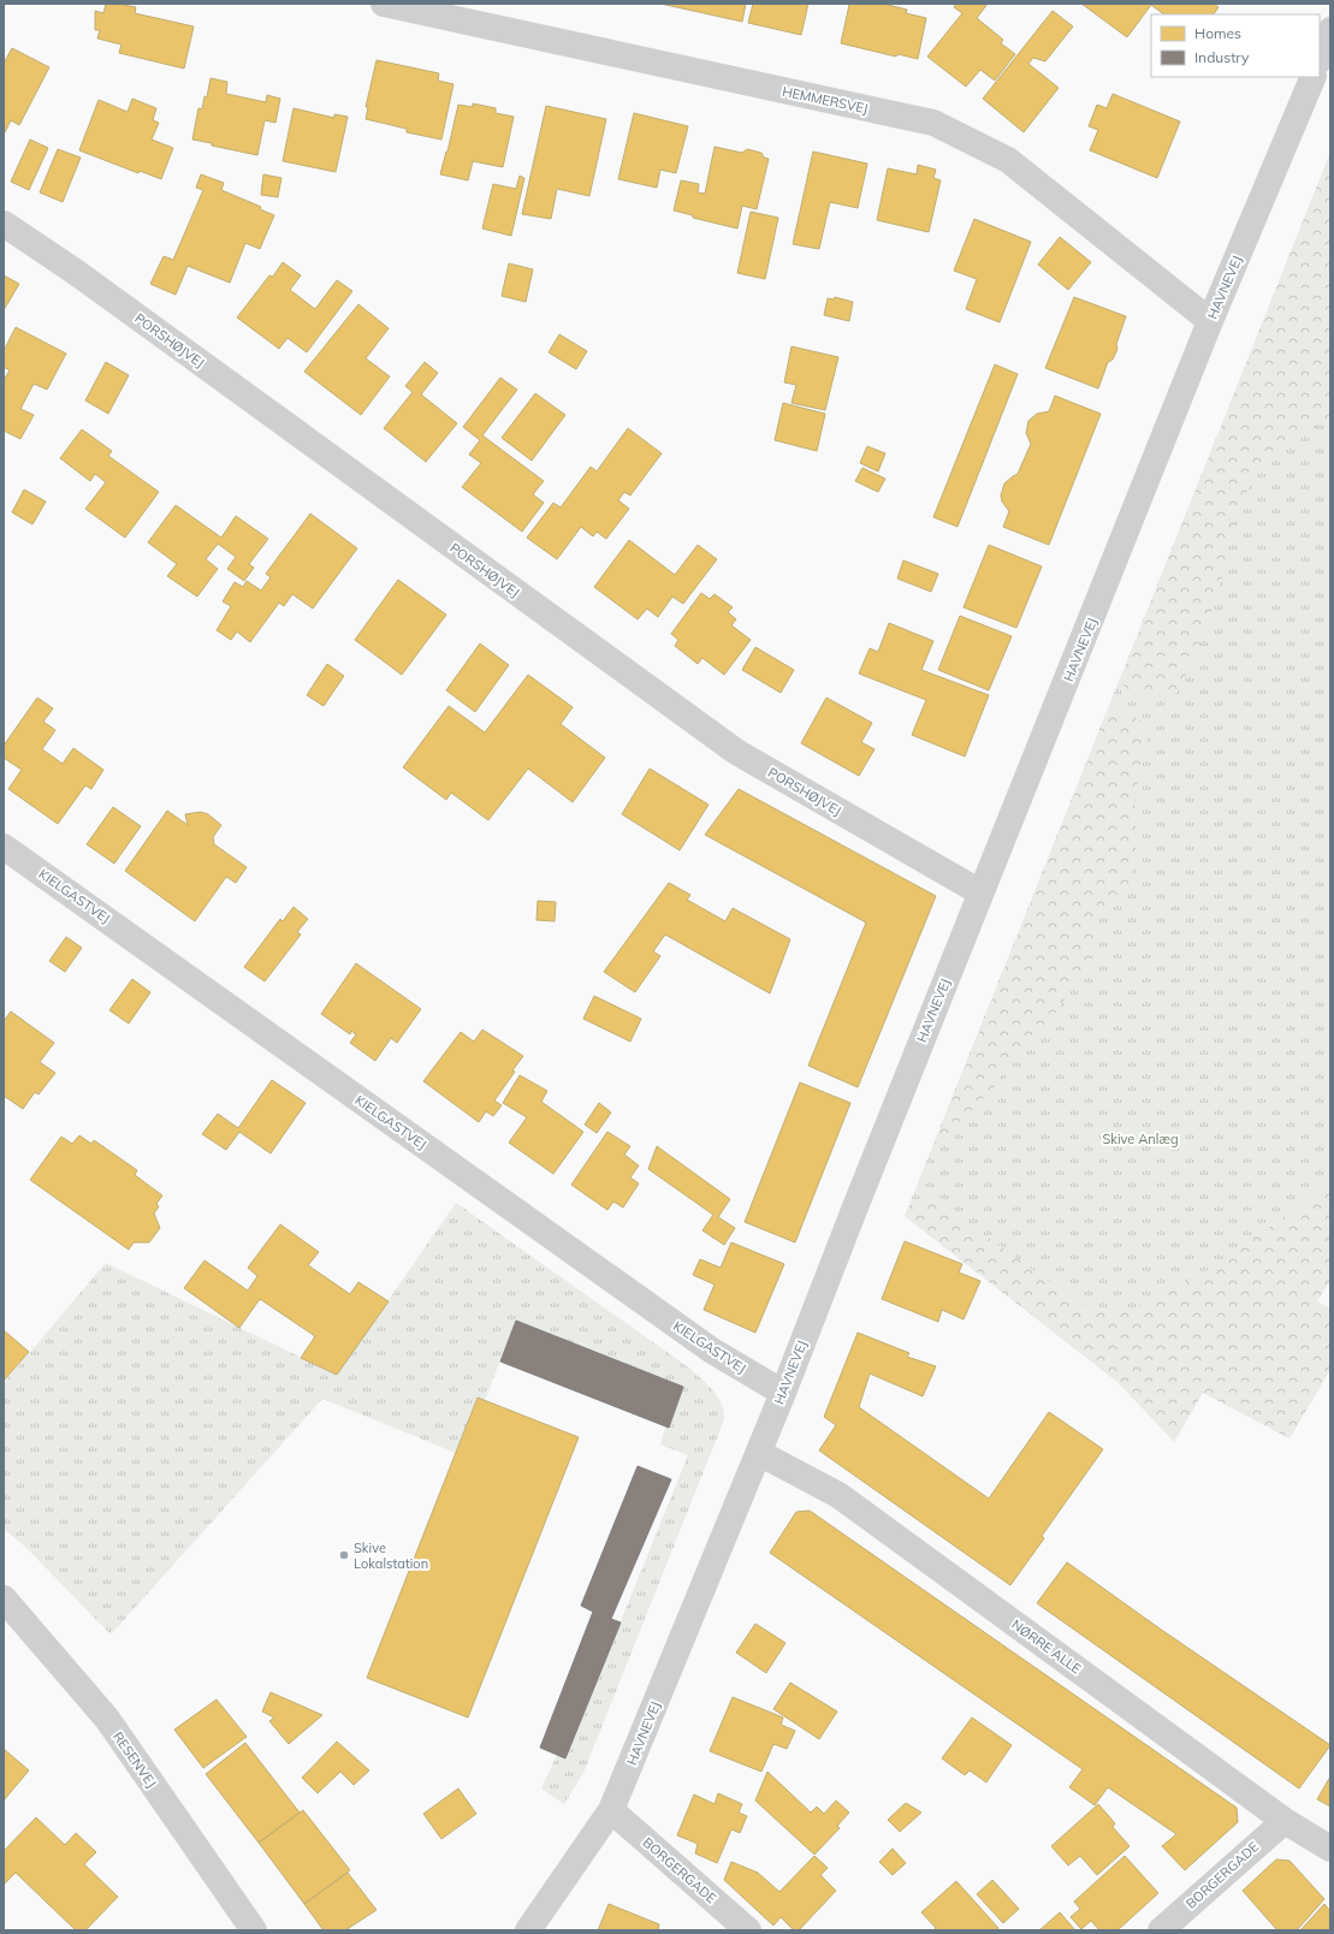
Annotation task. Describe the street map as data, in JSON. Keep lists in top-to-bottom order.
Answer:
{
  "streets": {
    "street": [
      "HEMMERSVEJ",
      "HAVNEVEJ",
      "PORSHØJVEJ",
      "KIELGASTVEJ",
      "NØRRE ALLE",
      "RESENVEJ",
      "BORGERGADE"
    ]
  },
  "crossings": [
    ["HEMMERSVEJ", "HAVNEVEJ"],
    ["HAVNEVEJ", "PORSHØJVEJ"],
    ["HAVNEVEJ", "KIELGASTVEJ"],
    ["HAVNEVEJ", "NØRRE ALLE"],
    ["HAVNEVEJ", "BORGERGADE"],
    ["NØRRE ALLE", "BORGERGADE"]
  ],
  "parks": ["Skive Anlæg"],
  "places": ["Skive Lokalstation"],
  "legend": ["Homes", "Industry"]
}
